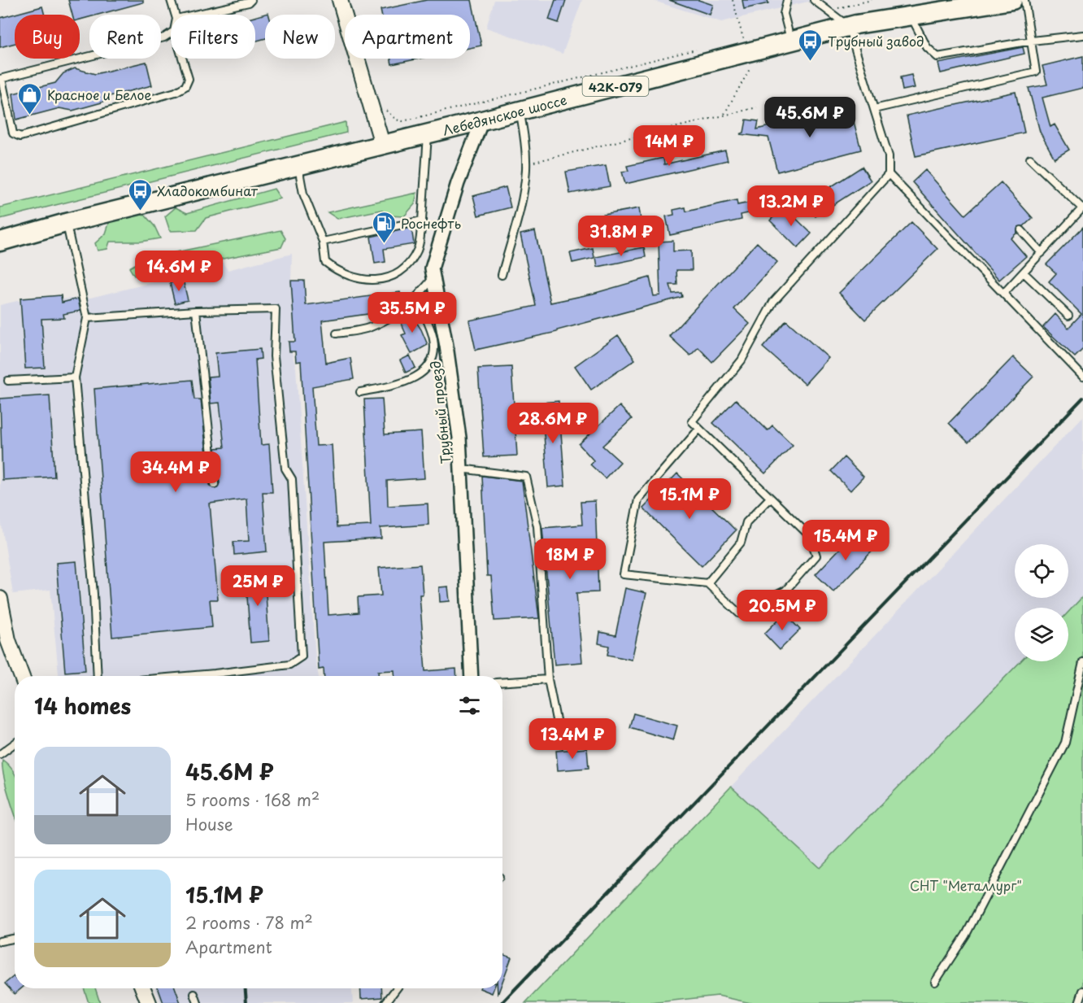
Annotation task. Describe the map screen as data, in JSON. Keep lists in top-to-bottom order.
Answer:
{
  "streets": {
    "main road": ["42К-079", "Лебедянское шоссе"],
    "street": ["Трубный проезд"]
  },
  "crossings": [
    ["Лебедянское шоссе", "Трубный проезд"]
  ],
  "parks": ["СНТ \"Металлург\""],
  "places": {
    "bus stop": ["Трубный завод", "Хладокомбинат"],
    "shop": ["Красное и Белое"],
    "fuel station": ["Роснефть"]
  },
  "page": {
    "chip": [
      "Buy",
      "Rent",
      "Filters",
      "New",
      "Apartment"
    ],
    "price": [
      "45.6M ₽",
      "14M ₽",
      "13.2M ₽",
      "31.8M ₽",
      "14.6M ₽",
      "35.5M ₽",
      "28.6M ₽",
      "34.4M ₽",
      "15.1M ₽",
      "15.4M ₽",
      "18M ₽",
      "25M ₽",
      "20.5M ₽",
      "13.4M ₽"
    ],
    "heading": "14 homes",
    "list": [
      {
        "name": "45.6M ₽",
        "note": "5 rooms · 168 m² · House"
      },
      {
        "name": "15.1M ₽",
        "note": "2 rooms · 78 m² · Apartment"
      }
    ]
  }
}
